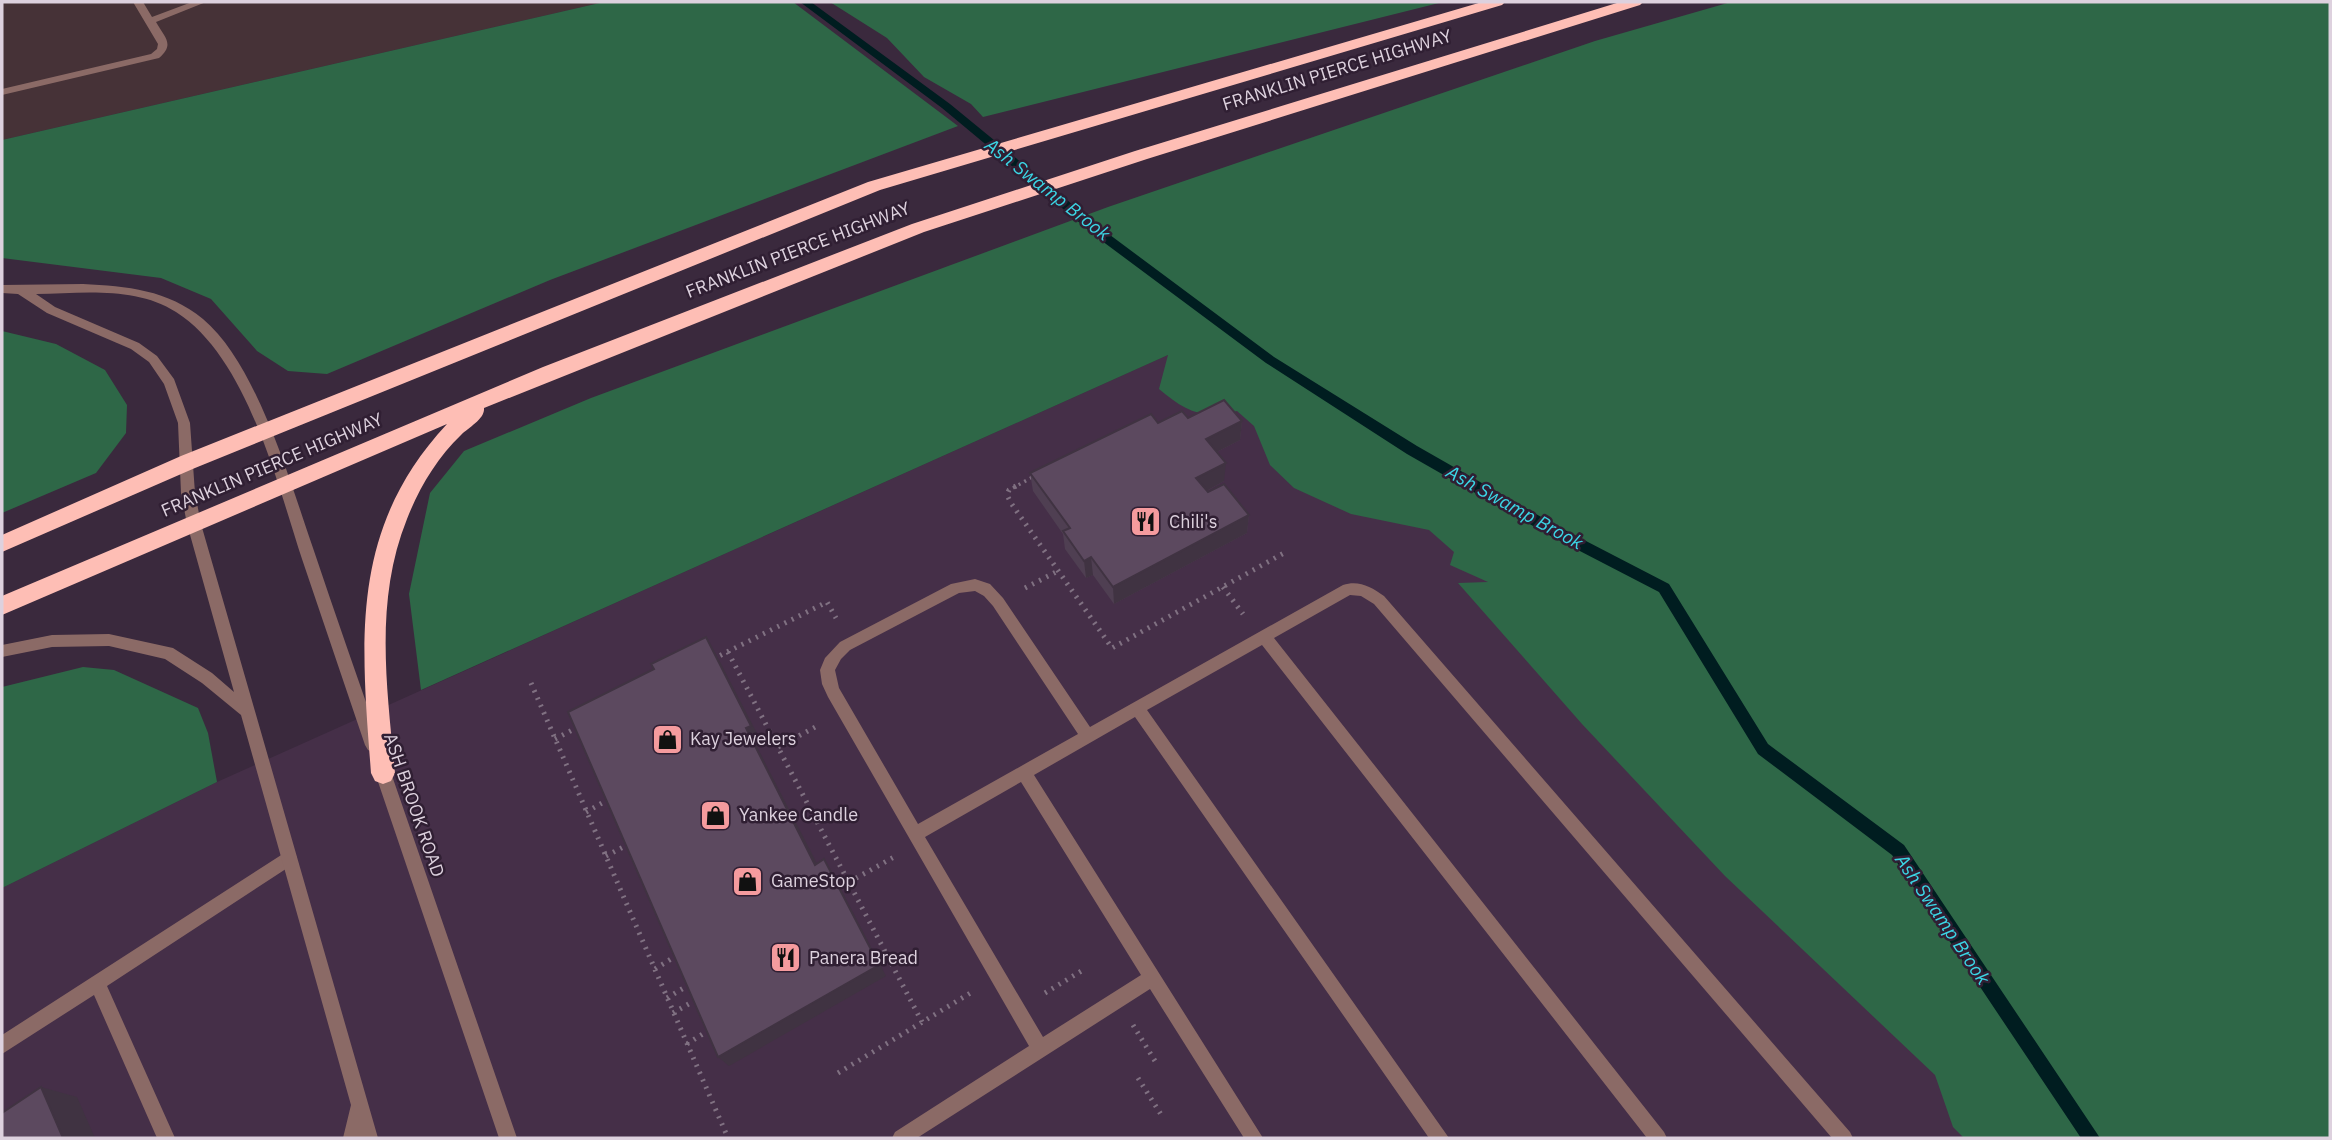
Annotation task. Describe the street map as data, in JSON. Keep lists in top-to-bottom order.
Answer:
{
  "streets": {
    "highway": ["FRANKLIN PIERCE HIGHWAY"],
    "street": ["ASH BROOK ROAD"]
  },
  "crossings": [
    ["FRANKLIN PIERCE HIGHWAY", "ASH BROOK ROAD"]
  ],
  "water": ["Ash Swamp Brook"],
  "places": {
    "restaurant": ["Chili's", "Panera Bread"],
    "shop": ["Kay Jewelers", "Yankee Candle", "GameStop"]
  }
}
